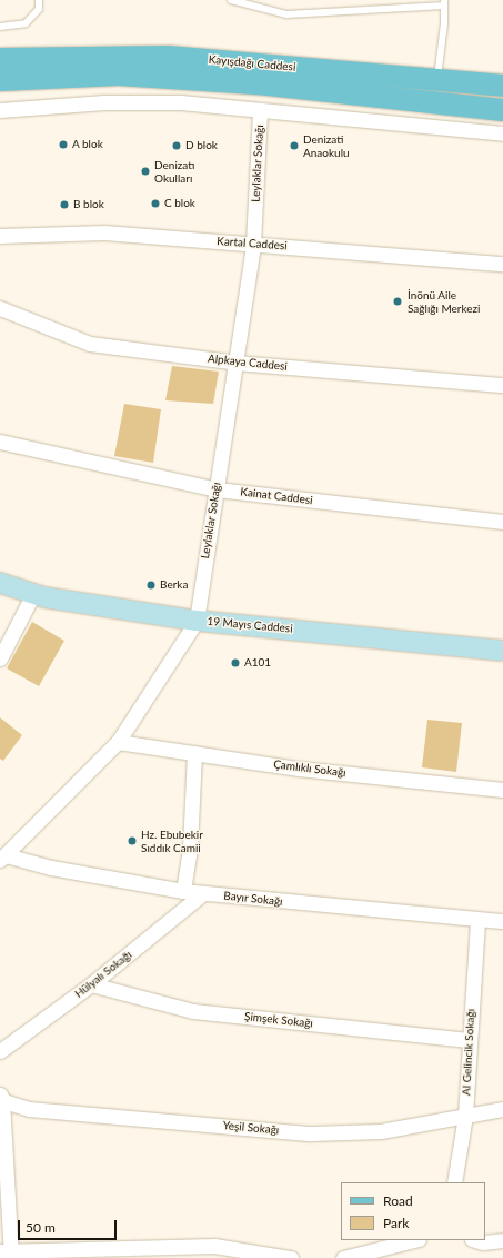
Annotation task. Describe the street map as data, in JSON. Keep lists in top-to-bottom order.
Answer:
{
  "streets": {
    "main road": ["Kayışdağı Caddesi"],
    "street": [
      "Leylaklar Sokağı",
      "Kartal Caddesi",
      "Alpkaya Caddesi",
      "Kainat Caddesi",
      "19 Mayıs Caddesi",
      "Çamlıklı Sokağı",
      "Bayır Sokağı",
      "Hülyalı Sokağı",
      "Şimşek Sokağı",
      "Al Gelincik Sokağı",
      "Yeşil Sokağı"
    ]
  },
  "crossings": [
    ["Leylaklar Sokağı", "Kartal Caddesi"],
    ["Leylaklar Sokağı", "Alpkaya Caddesi"],
    ["Leylaklar Sokağı", "Kainat Caddesi"],
    ["Leylaklar Sokağı", "19 Mayıs Caddesi"],
    ["Leylaklar Sokağı", "Çamlıklı Sokağı"],
    ["Leylaklar Sokağı", "Bayır Sokağı"],
    ["Bayır Sokağı", "Hülyalı Sokağı"],
    ["Bayır Sokağı", "Al Gelincik Sokağı"],
    ["Hülyalı Sokağı", "Şimşek Sokağı"],
    ["Şimşek Sokağı", "Al Gelincik Sokağı"],
    ["Al Gelincik Sokağı", "Yeşil Sokağı"]
  ],
  "places": [
    "A blok",
    "D blok",
    "Denizati Anaokulu",
    "Denizatı Okulları",
    "C blok",
    "B blok",
    "İnönü Aile Sağlığı Merkezi",
    "Berka",
    "A101",
    "Hz. Ebubekir Sıddık Camii"
  ],
  "legend": ["Road", "Park"],
  "scale_bar": "50 m"
}
